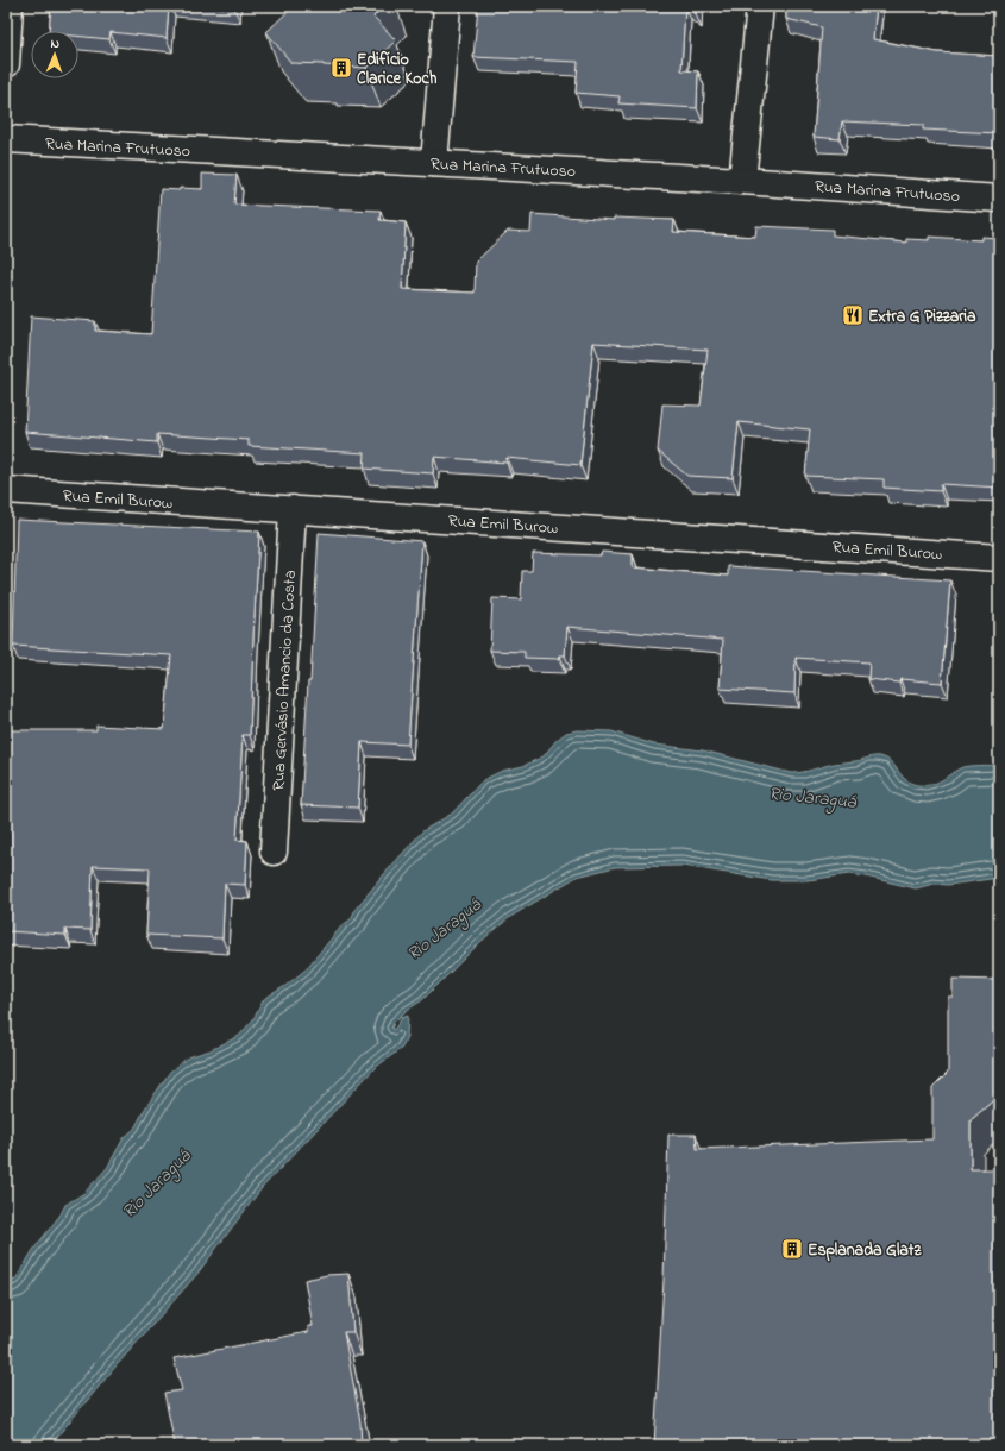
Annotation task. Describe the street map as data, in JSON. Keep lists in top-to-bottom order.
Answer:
{
  "streets": {
    "street": ["Rua Marina Frutuoso", "Rua Emil Burow", "Rua Gervásio Amancio da Costa"]
  },
  "crossings": [
    ["Rua Emil Burow", "Rua Gervásio Amancio da Costa"]
  ],
  "water": ["Rio Jaraguá"],
  "places": {
    "building": ["Edifício Clarice Koch", "Esplanada Glatz"],
    "restaurant": ["Extra G Pizzaria"]
  },
  "north": "top"
}
